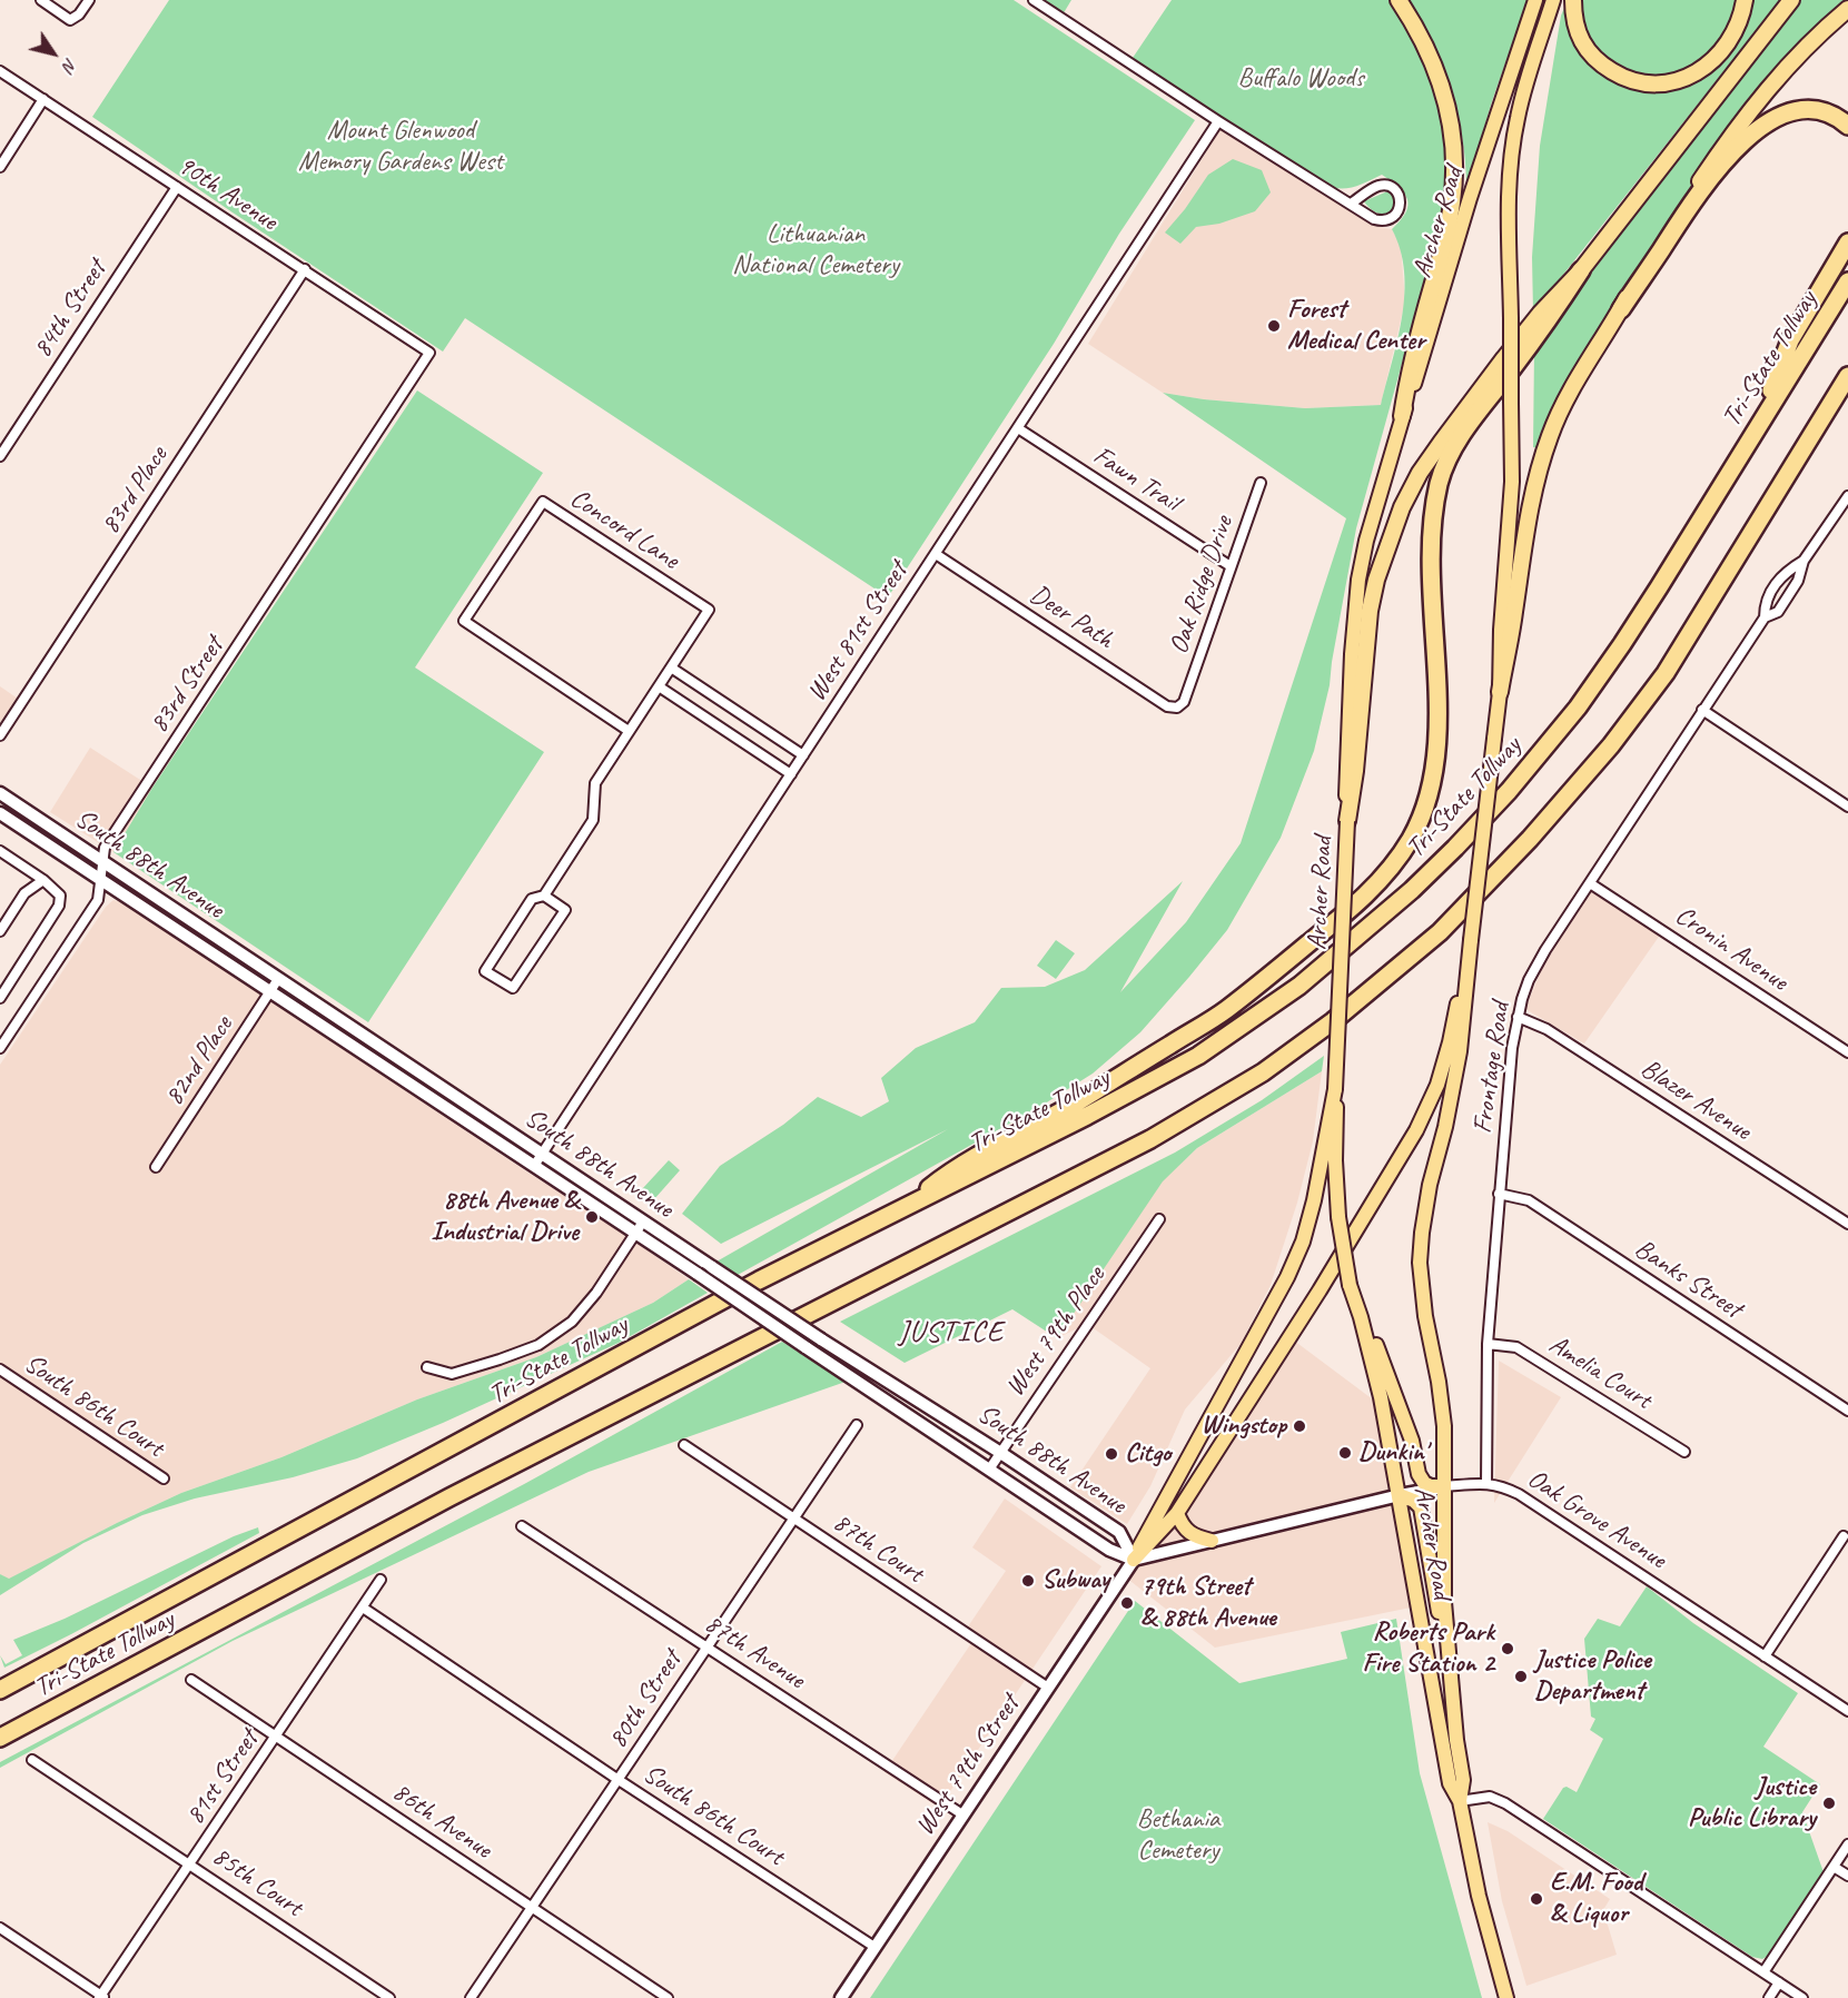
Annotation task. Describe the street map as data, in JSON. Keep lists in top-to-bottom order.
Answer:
{
  "streets": {
    "highway": ["Tri-State Tollway"],
    "main road": ["Archer Road"],
    "street": [
      "90th Avenue",
      "84th Street",
      "Fawn Trail",
      "83rd Place",
      "Concord Lane",
      "Oak Ridge Drive",
      "Deer Path",
      "West 81st Street",
      "83rd Street",
      "South 88th Avenue",
      "Cronin Avenue",
      "82nd Place",
      "Frontage Road",
      "Blazer Avenue",
      "Banks Street",
      "West 79th Place",
      "Amelia Court",
      "South 86th Court",
      "Oak Grove Avenue",
      "87th Court",
      "87th Avenue",
      "80th Street",
      "West 79th Street",
      "81st Street",
      "86th Avenue",
      "85th Court"
    ]
  },
  "crossings": [
    ["90th Avenue", "84th Street"],
    ["90th Avenue", "83rd Place"],
    ["90th Avenue", "83rd Street"],
    ["Archer Road", "Oak Grove Avenue"],
    ["Fawn Trail", "Oak Ridge Drive"],
    ["Fawn Trail", "West 81st Street"],
    ["Oak Ridge Drive", "Deer Path"],
    ["Deer Path", "West 81st Street"],
    ["West 81st Street", "South 88th Avenue"],
    ["83rd Street", "South 88th Avenue"],
    ["South 88th Avenue", "82nd Place"],
    ["South 88th Avenue", "West 79th Place"],
    ["South 88th Avenue", "Oak Grove Avenue"],
    ["South 88th Avenue", "West 79th Street"],
    ["Cronin Avenue", "Frontage Road"],
    ["Frontage Road", "Blazer Avenue"],
    ["Frontage Road", "Banks Street"],
    ["Frontage Road", "Amelia Court"],
    ["Frontage Road", "Oak Grove Avenue"],
    ["South 86th Court", "80th Street"],
    ["South 86th Court", "West 79th Street"],
    ["South 86th Court", "81st Street"],
    ["Oak Grove Avenue", "West 79th Street"],
    ["87th Court", "80th Street"],
    ["87th Court", "West 79th Street"],
    ["87th Avenue", "80th Street"],
    ["87th Avenue", "West 79th Street"],
    ["80th Street", "86th Avenue"],
    ["81st Street", "86th Avenue"],
    ["81st Street", "85th Court"]
  ],
  "districts": ["JUSTICE"],
  "parks": [
    "Buffalo Woods",
    "Mount Glenwood Memory Gardens West",
    "Lithuanian National Cemetery",
    "Bethania Cemetery"
  ],
  "places": [
    "Forest Medical Center",
    "88th Avenue & Industrial Drive",
    "Wingstop",
    "Dunkin'",
    "Citgo",
    "Subway",
    "79th Street & 88th Avenue",
    "Roberts Park Fire Station 2",
    "Justice Police Department",
    "Justice Public Library",
    "E.M. Food & Liquor"
  ],
  "north": "bottom right"
}
